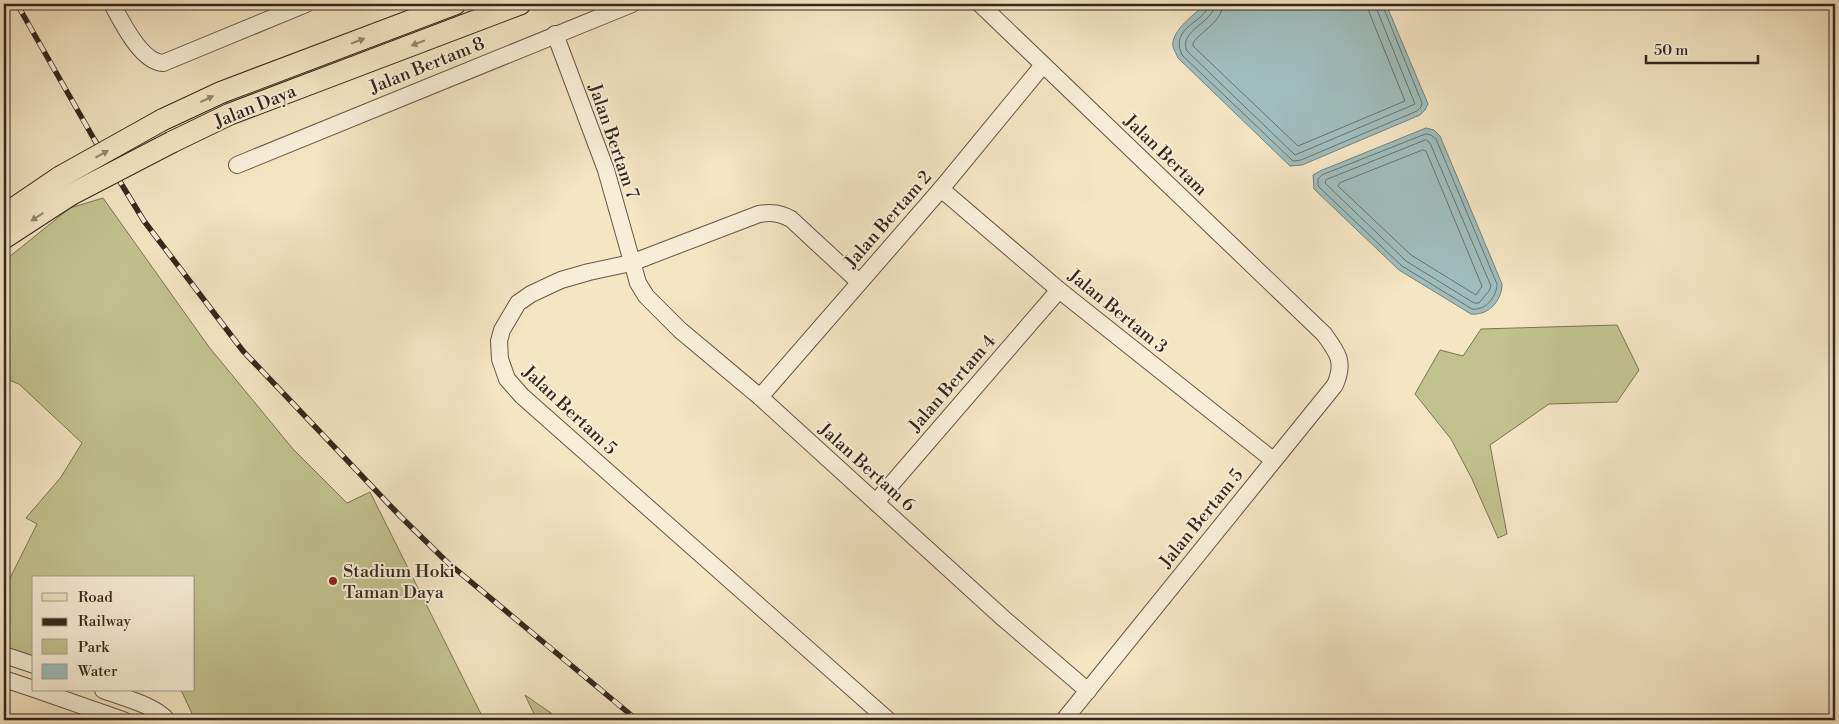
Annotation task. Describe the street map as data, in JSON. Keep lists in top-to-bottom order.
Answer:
{
  "streets": {
    "main road": ["Jalan Daya"],
    "street": [
      "Jalan Bertam 8",
      "Jalan Bertam 7",
      "Jalan Bertam",
      "Jalan Bertam 2",
      "Jalan Bertam 3",
      "Jalan Bertam 4",
      "Jalan Bertam 5",
      "Jalan Bertam 6"
    ]
  },
  "crossings": [
    ["Jalan Bertam 8", "Jalan Bertam 7"],
    ["Jalan Bertam 7", "Jalan Bertam 5"],
    ["Jalan Bertam 7", "Jalan Bertam 6"],
    ["Jalan Bertam", "Jalan Bertam 2"],
    ["Jalan Bertam", "Jalan Bertam 5"],
    ["Jalan Bertam 2", "Jalan Bertam 3"],
    ["Jalan Bertam 2", "Jalan Bertam 5"],
    ["Jalan Bertam 2", "Jalan Bertam 6"],
    ["Jalan Bertam 3", "Jalan Bertam 4"],
    ["Jalan Bertam 3", "Jalan Bertam 5"],
    ["Jalan Bertam 4", "Jalan Bertam 6"],
    ["Jalan Bertam 5", "Jalan Bertam 6"]
  ],
  "places": ["Stadium Hoki Taman Daya"],
  "legend": [
    "Road",
    "Railway",
    "Park",
    "Water"
  ],
  "scale_bar": "50 m"
}
